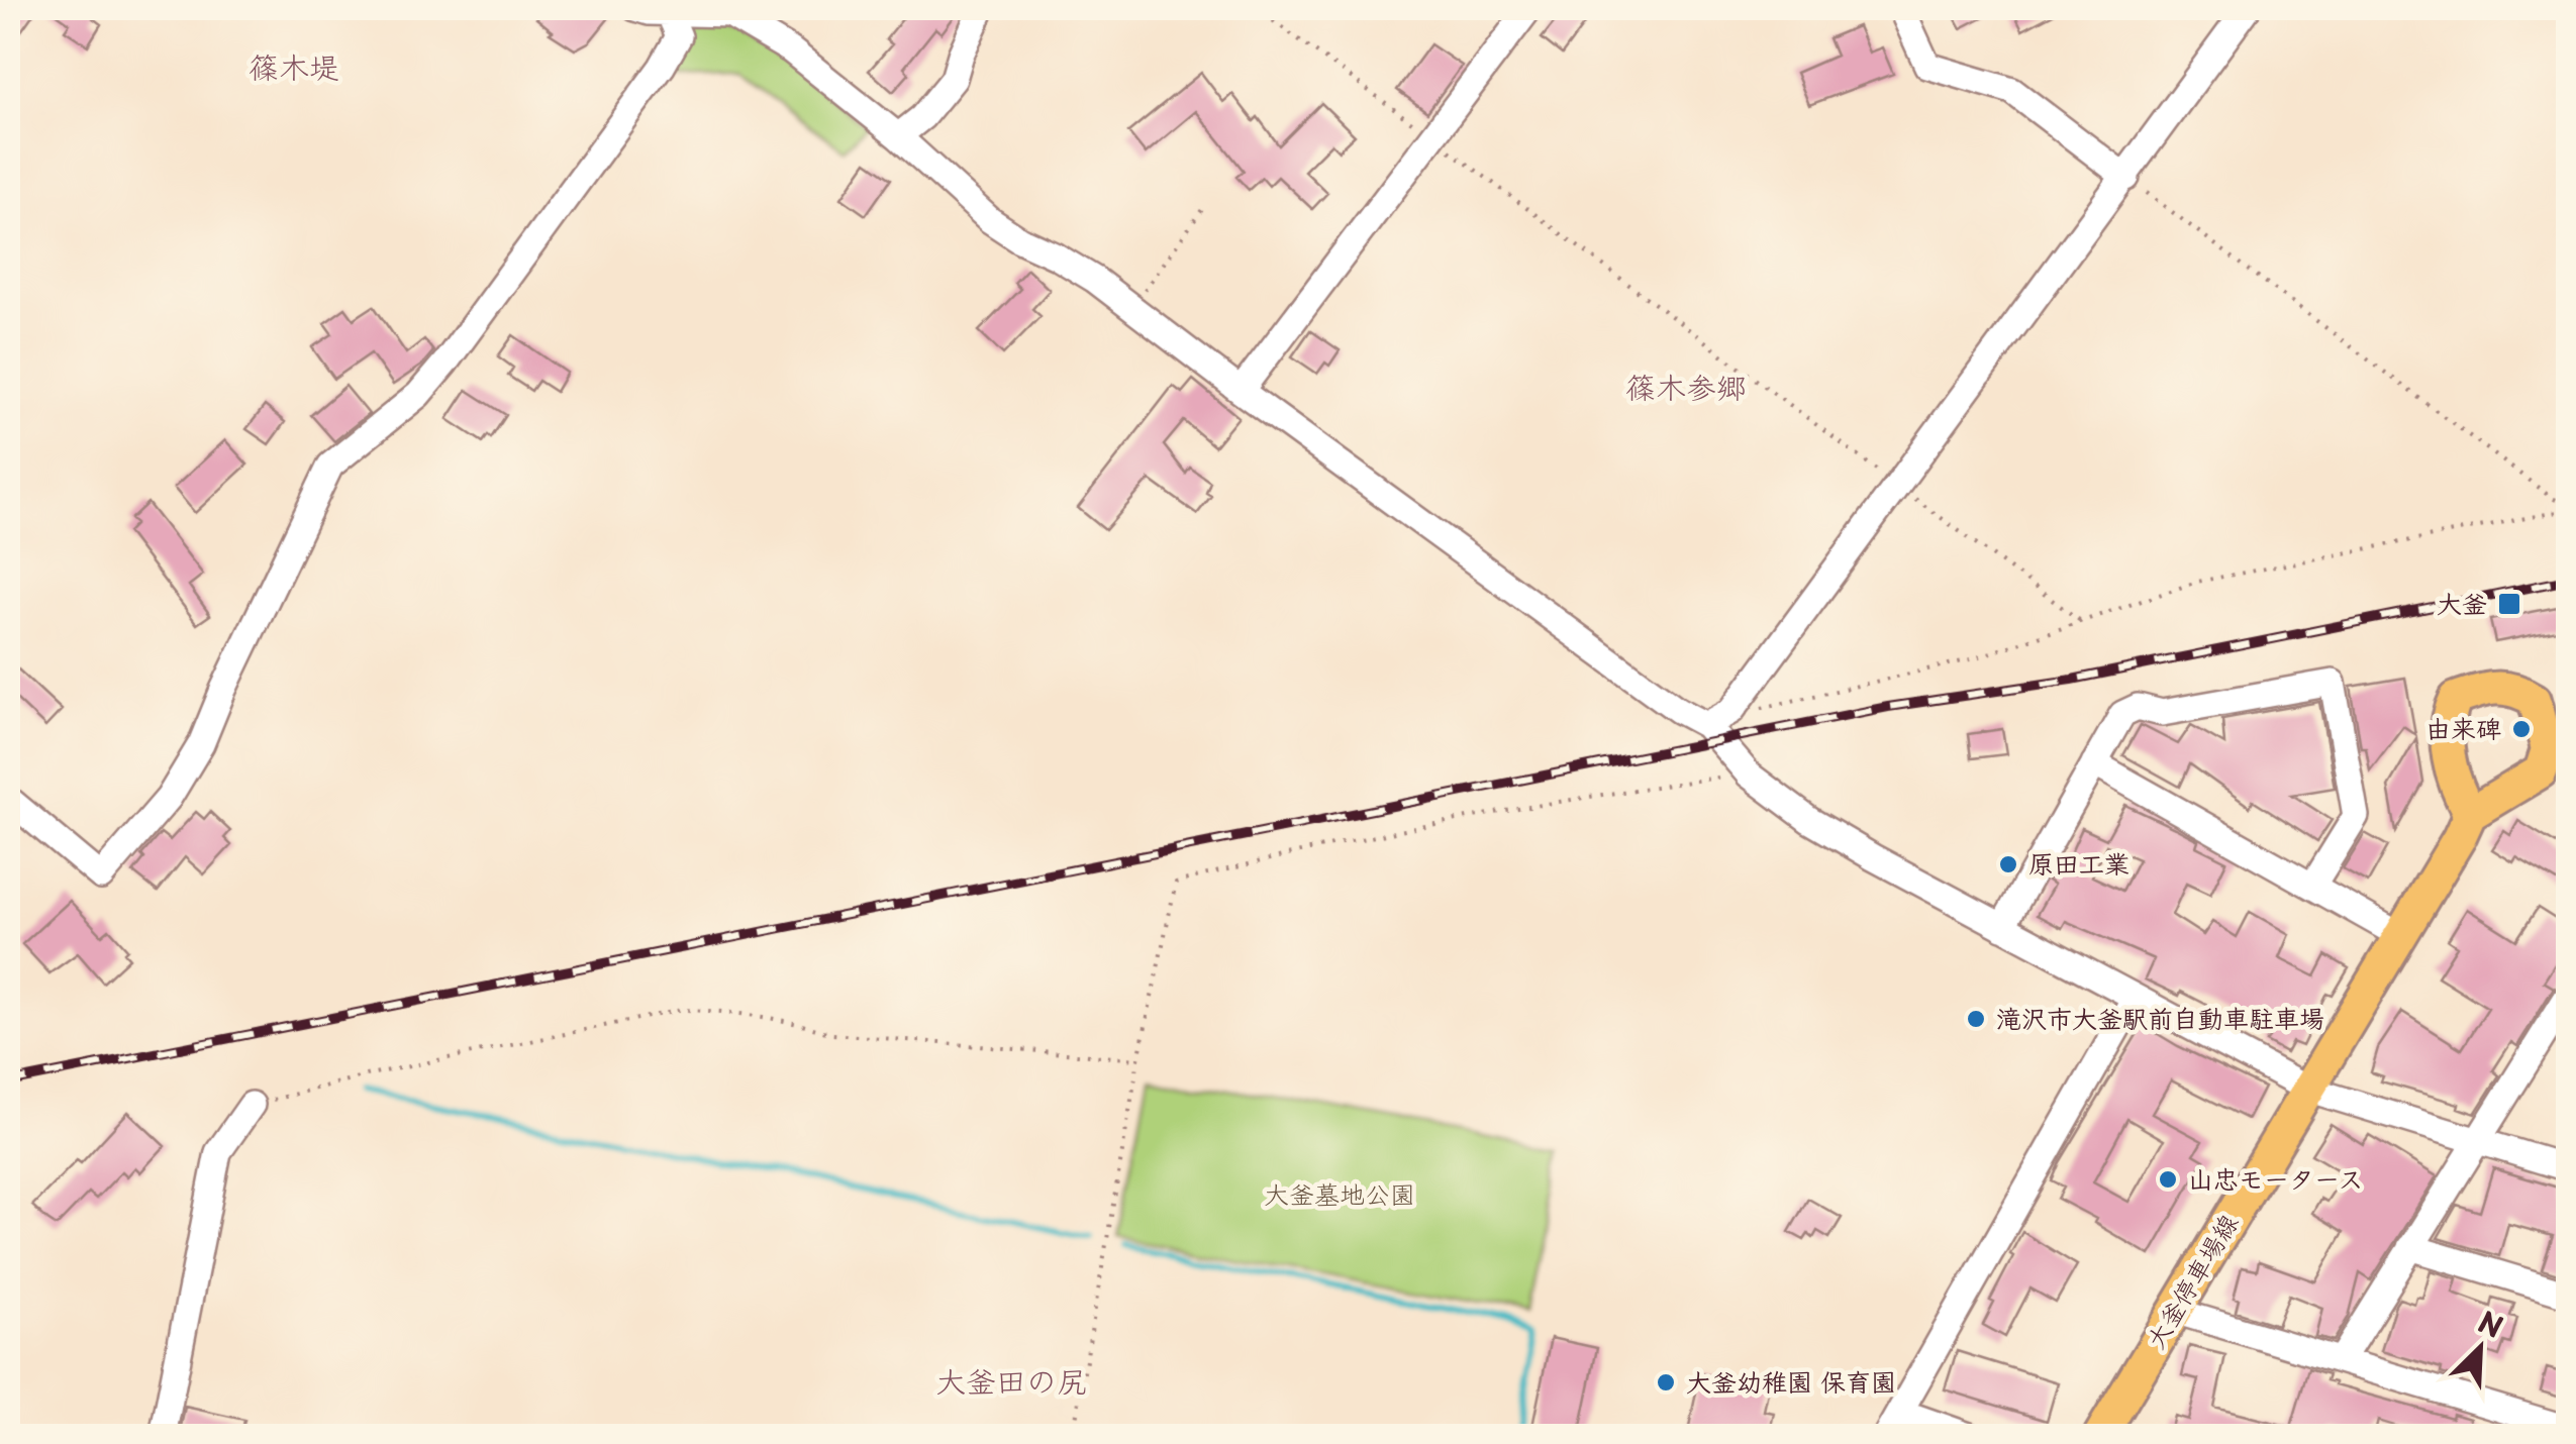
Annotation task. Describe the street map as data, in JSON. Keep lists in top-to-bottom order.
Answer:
{
  "streets": {
    "main road": ["大釜停車場線"]
  },
  "districts": ["篠木堤", "篠木参郷", "大釜田の尻"],
  "parks": ["大釜墓地公園"],
  "places": {
    "transit": ["大釜"],
    "other": [
      "由来碑",
      "原田工業",
      "滝沢市大釜駅前自動車駐車場",
      "山忠モータース",
      "大釜幼稚園 保育園"
    ]
  },
  "north": "top right"
}
